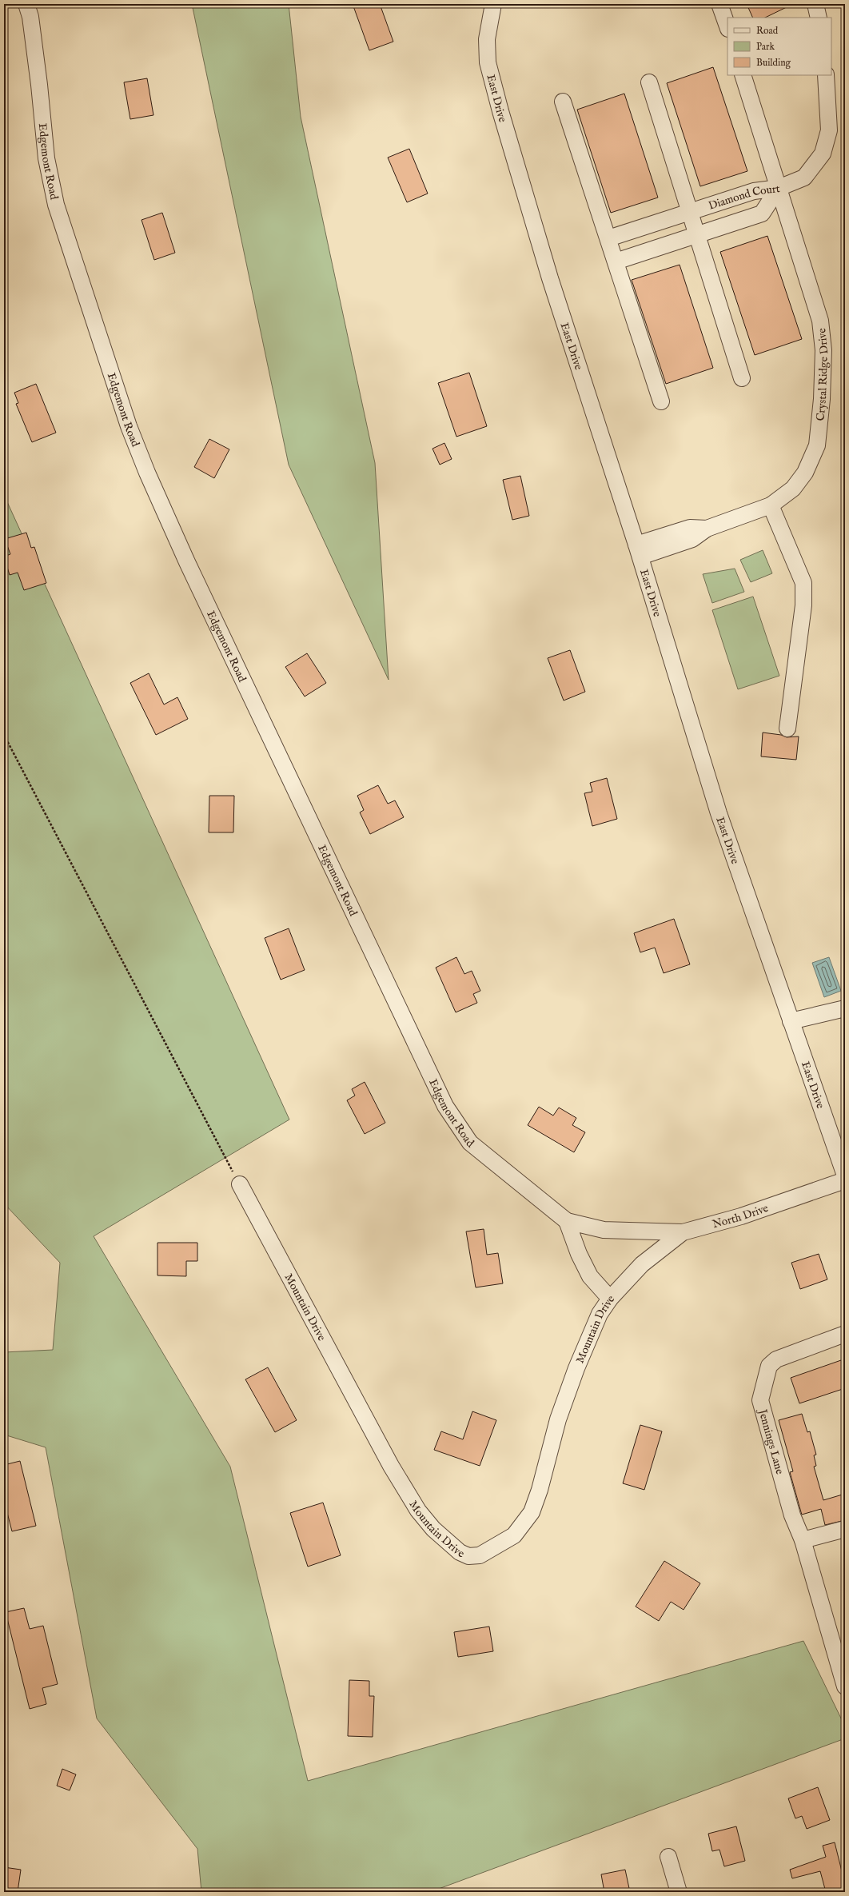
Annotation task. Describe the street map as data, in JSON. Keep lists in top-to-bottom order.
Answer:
{
  "streets": {
    "street": [
      "East Drive",
      "Edgemont Road",
      "Diamond Court",
      "Crystal Ridge Drive",
      "North Drive",
      "Mountain Drive",
      "Jennings Lane"
    ]
  },
  "crossings": [
    ["East Drive", "Crystal Ridge Drive"],
    ["Edgemont Road", "North Drive"],
    ["Diamond Court", "Crystal Ridge Drive"],
    ["North Drive", "Mountain Drive"]
  ],
  "legend": ["Road", "Park", "Building"]
}
